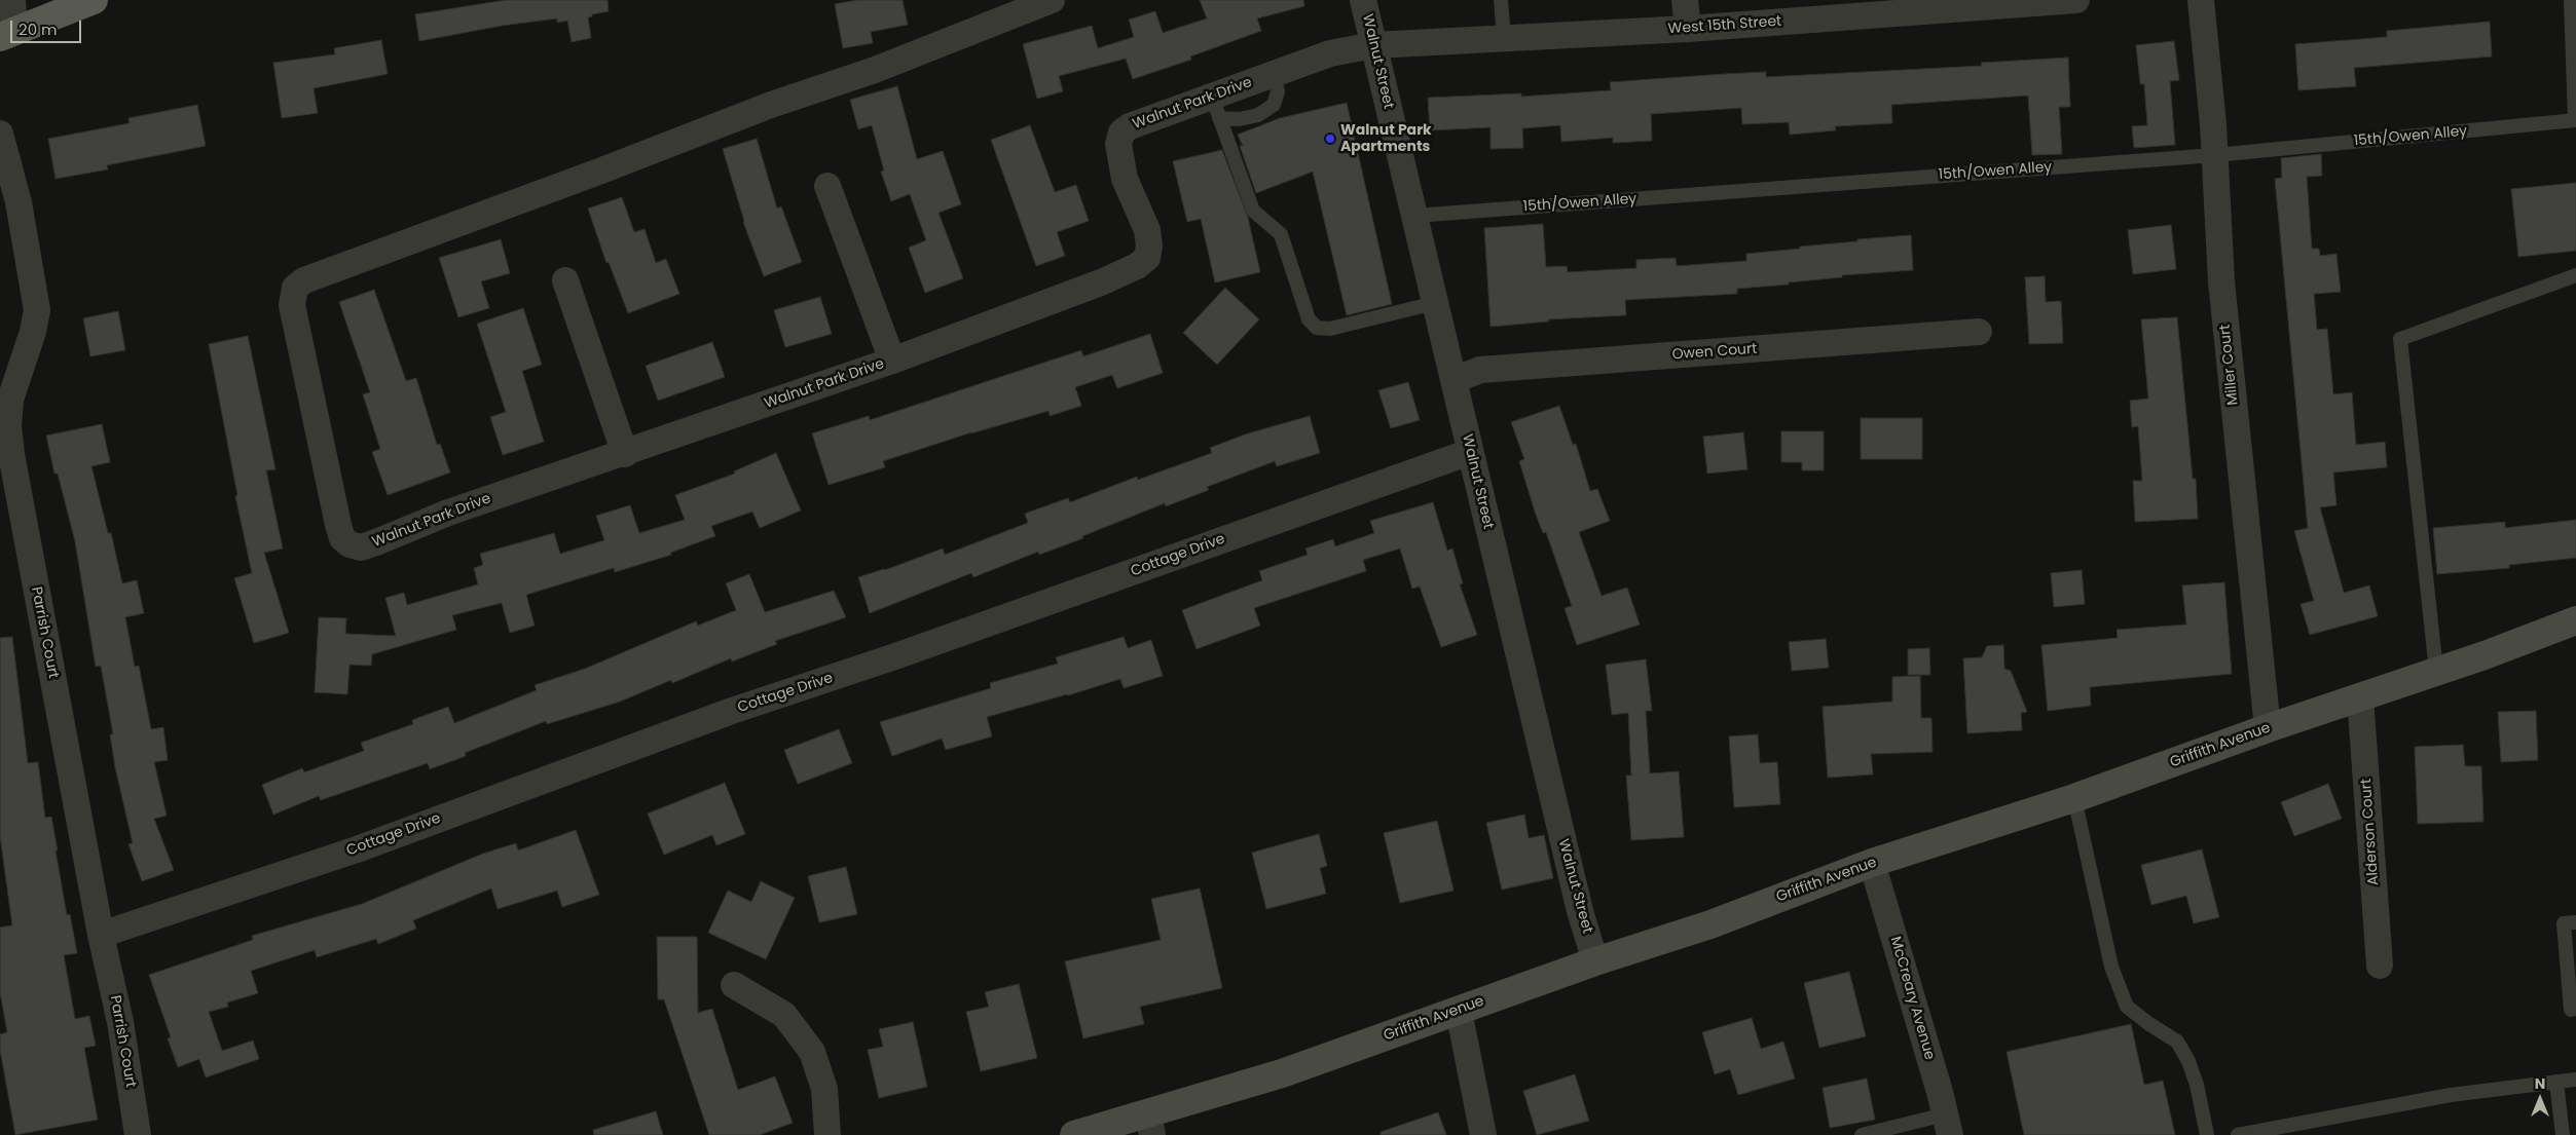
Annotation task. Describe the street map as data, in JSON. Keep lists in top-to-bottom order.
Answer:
{
  "streets": {
    "street": [
      "West 15th Street",
      "Walnut Street",
      "Walnut Park Drive",
      "Owen Court",
      "Miller Court",
      "Cottage Drive",
      "Parrish Court",
      "Griffith Avenue",
      "Alderson Court",
      "McCreary Avenue"
    ],
    "lane": ["15th/Owen Alley"]
  },
  "crossings": [
    ["West 15th Street", "Walnut Street"],
    ["West 15th Street", "Walnut Park Drive"],
    ["Walnut Street", "Walnut Park Drive"],
    ["Walnut Street", "15th/Owen Alley"],
    ["Walnut Street", "Owen Court"],
    ["Walnut Street", "Cottage Drive"],
    ["Walnut Street", "Griffith Avenue"],
    ["15th/Owen Alley", "Miller Court"],
    ["Miller Court", "Griffith Avenue"],
    ["Cottage Drive", "Parrish Court"],
    ["Griffith Avenue", "Alderson Court"],
    ["Griffith Avenue", "McCreary Avenue"]
  ],
  "places": ["Walnut Park Apartments"],
  "scale_bar": "20 m",
  "north": "top"
}
